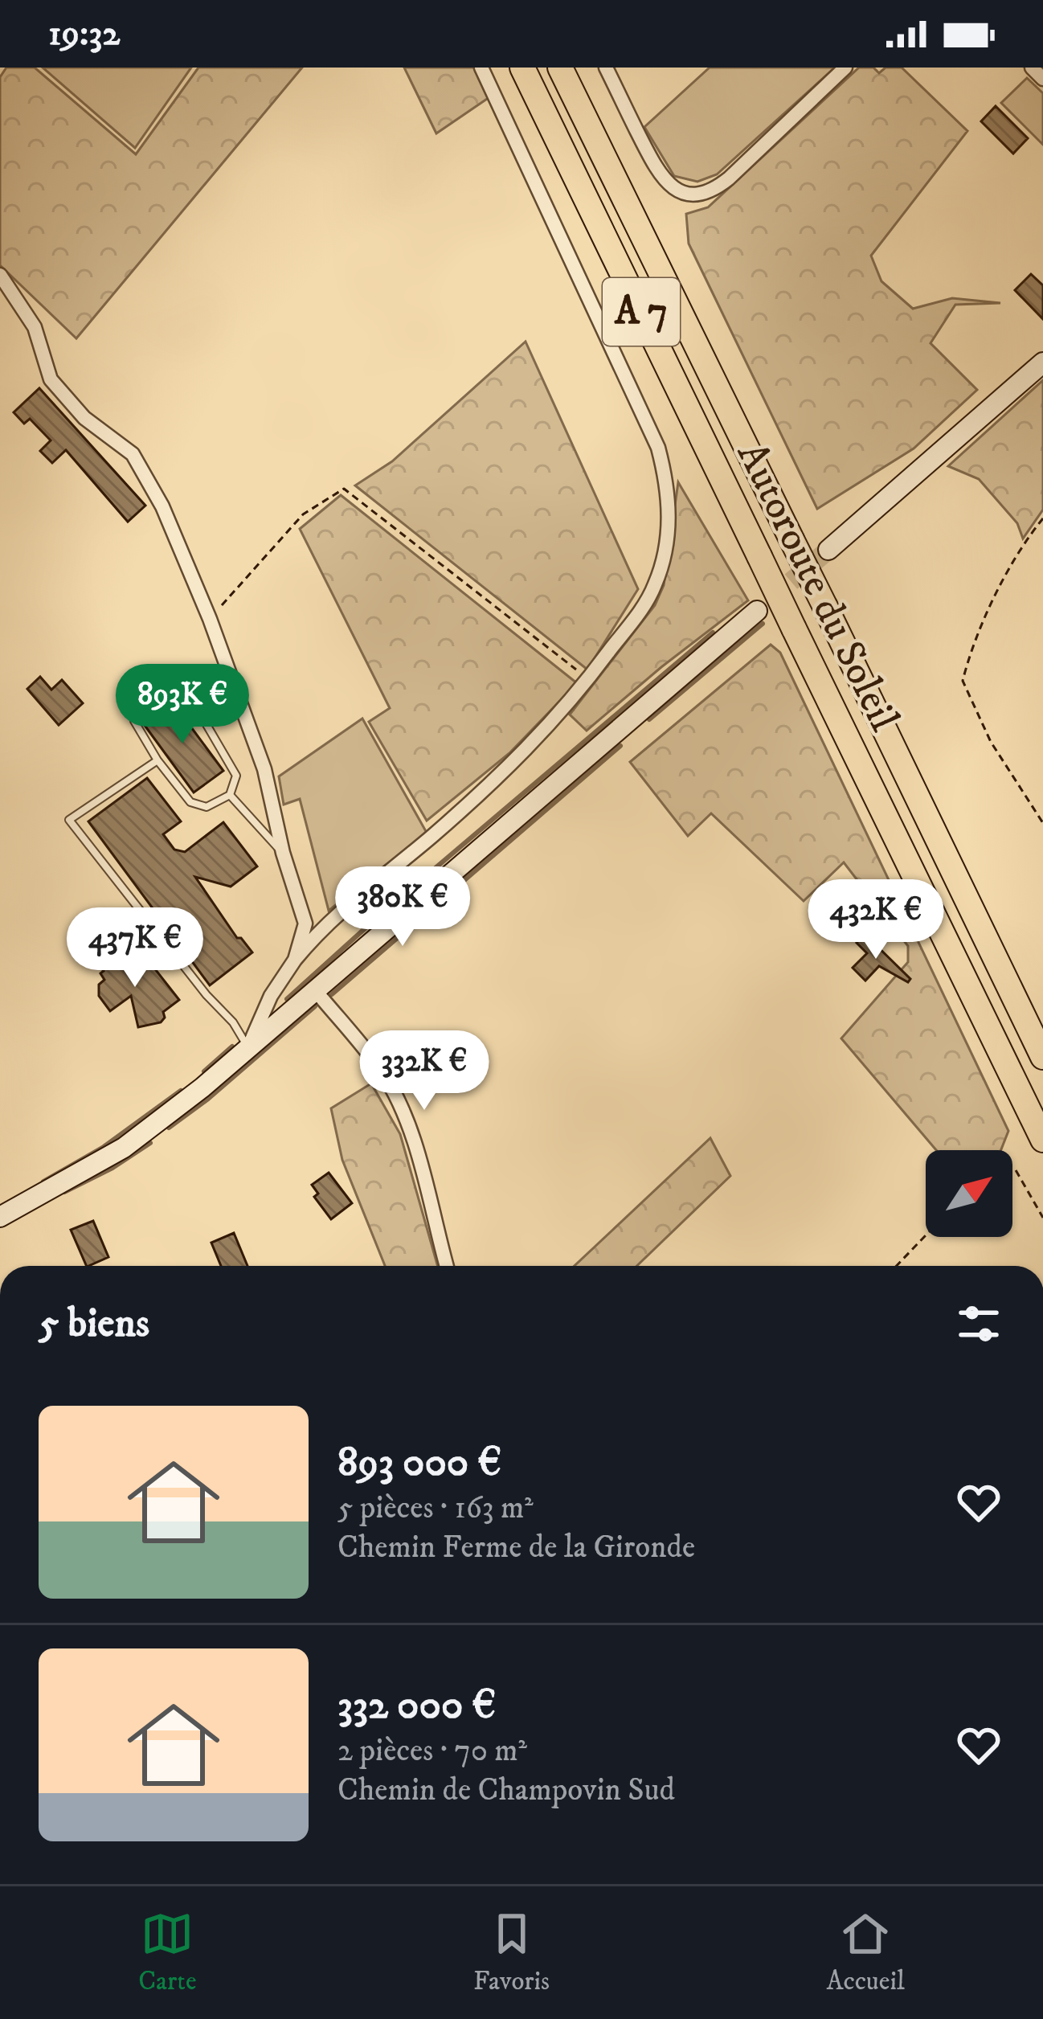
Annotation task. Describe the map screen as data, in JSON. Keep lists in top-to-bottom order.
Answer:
{
  "streets": {
    "highway": ["A 7", "Autoroute du Soleil"]
  },
  "north": "top right",
  "page": {
    "status": "19:32",
    "price": [
      "893K €",
      "380K €",
      "432K €",
      "437K €",
      "332K €"
    ],
    "heading": "5 biens",
    "list": [
      {
        "name": "893 000 €",
        "note": "5 pièces · 163 m² · Chemin Ferme de la Gironde"
      },
      {
        "name": "332 000 €",
        "note": "2 pièces · 70 m² · Chemin de Champovin Sud"
      }
    ],
    "tabs": ["Carte", "Favoris", "Accueil"]
  }
}
